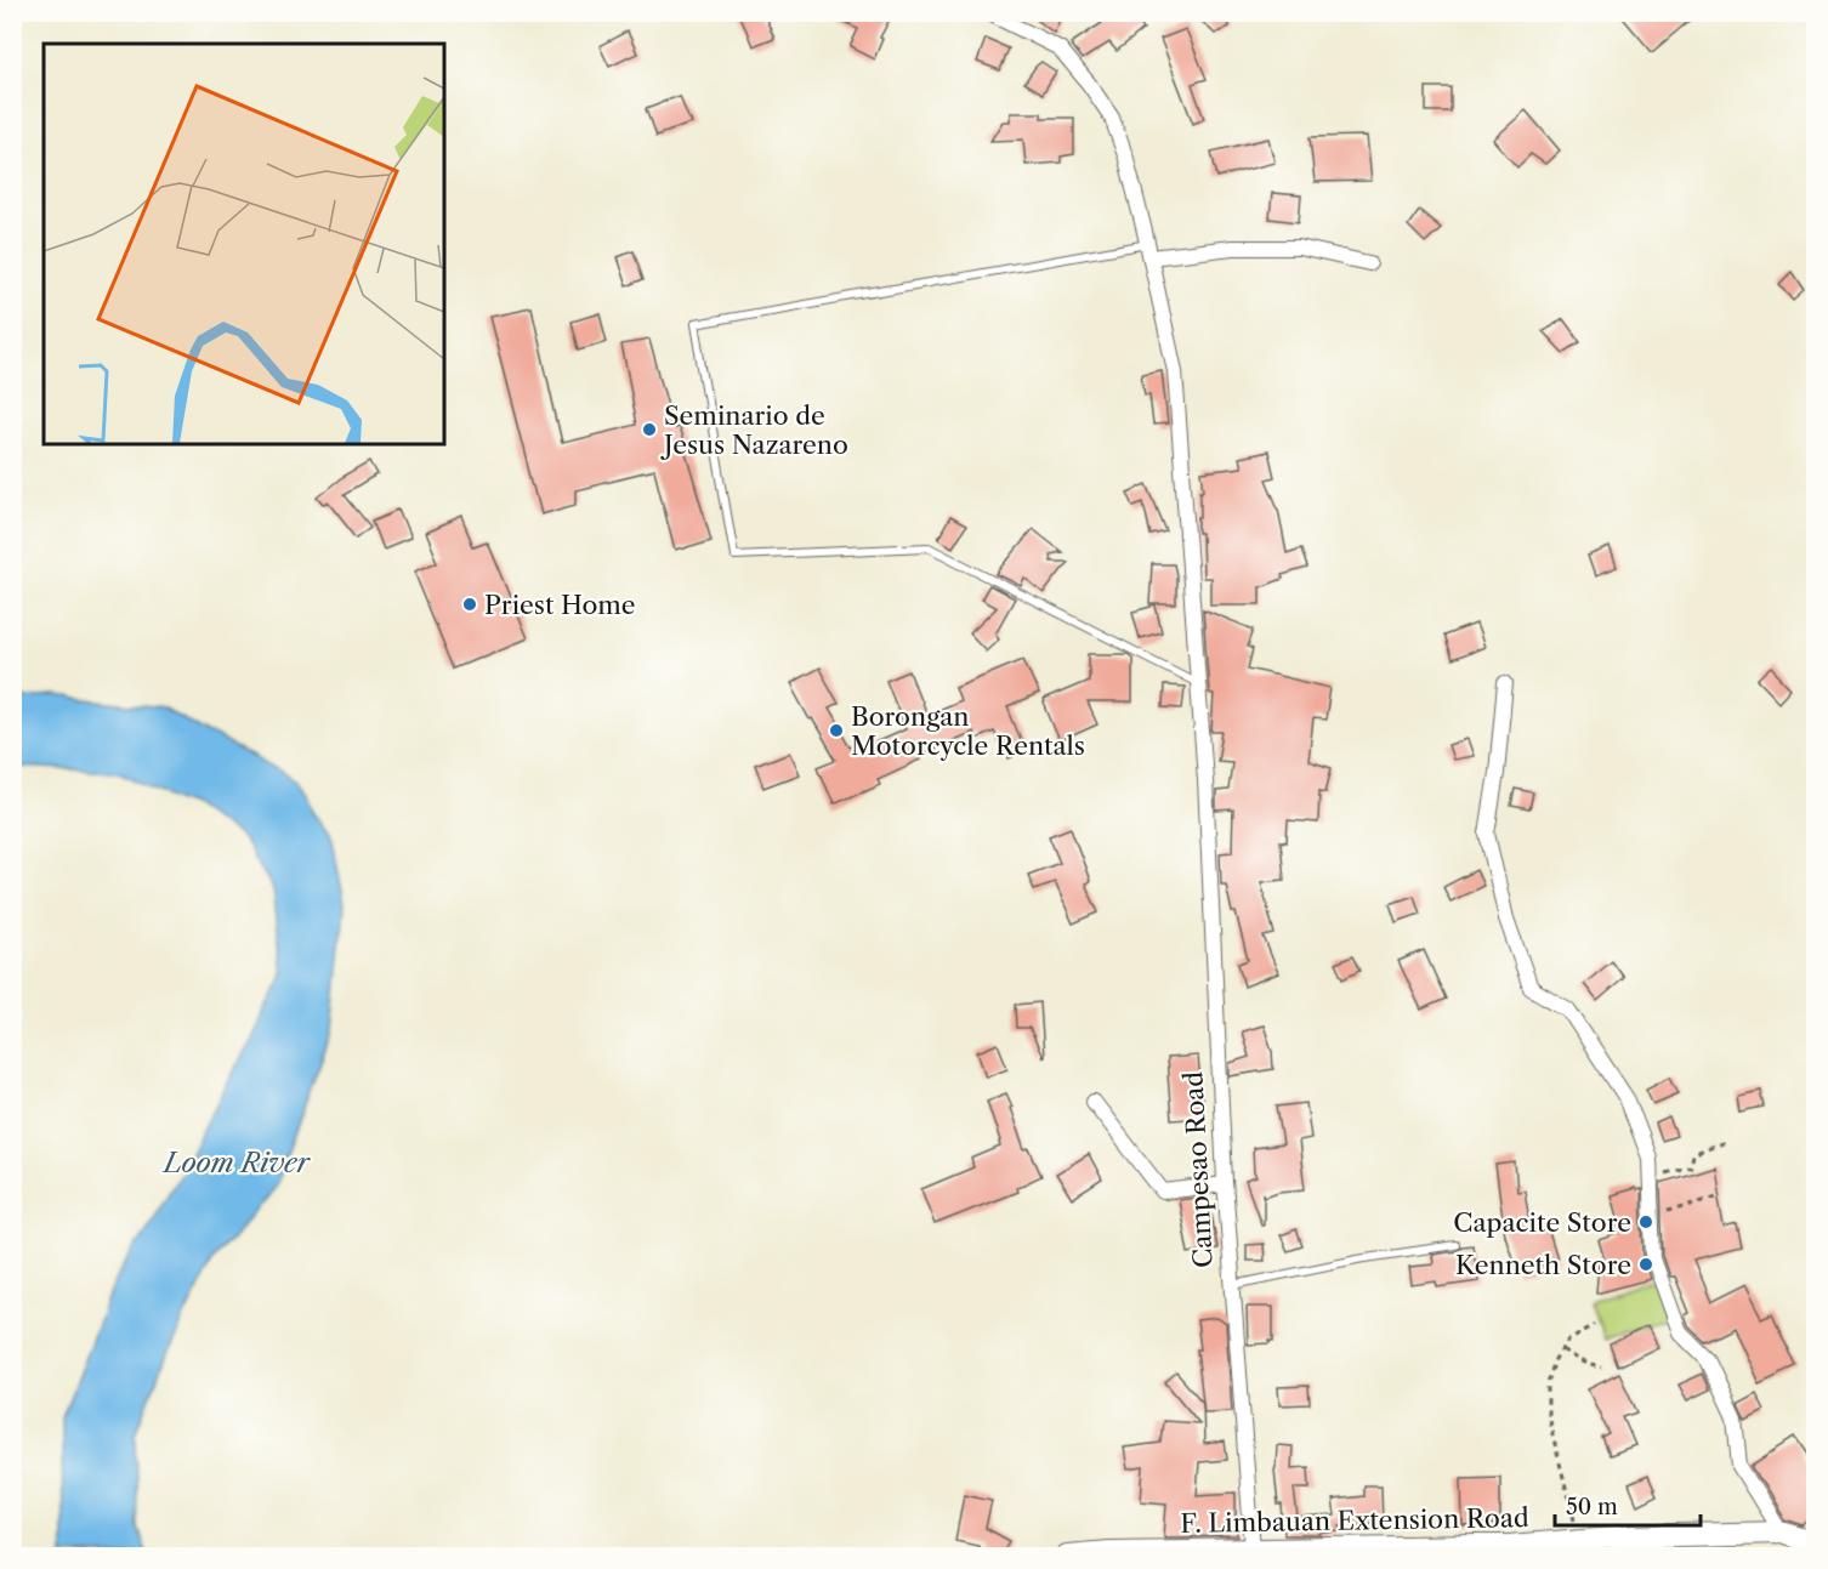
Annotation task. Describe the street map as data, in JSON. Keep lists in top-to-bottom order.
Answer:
{
  "streets": {
    "street": ["Campesao Road", "F. Limbauan Extension Road"]
  },
  "crossings": [
    ["Campesao Road", "F. Limbauan Extension Road"]
  ],
  "water": ["Loom River"],
  "places": [
    "Seminario de Jesus Nazareno",
    "Priest Home",
    "Borongan Motorcycle Rentals",
    "Capacite Store",
    "Kenneth Store"
  ],
  "scale_bar": "50 m"
}
